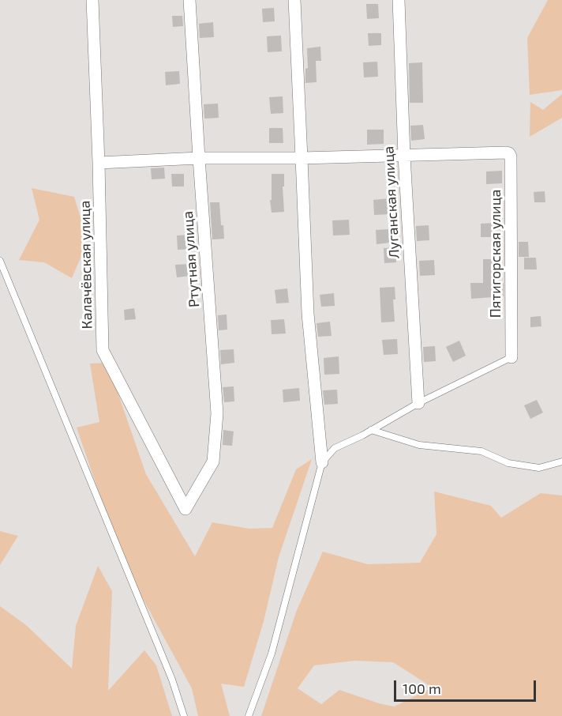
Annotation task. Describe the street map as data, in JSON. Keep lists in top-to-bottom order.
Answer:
{
  "streets": {
    "street": [
      "Луганская улица",
      "Пятигорская улица",
      "Ртутная улица",
      "Калачёвская улица"
    ]
  },
  "crossings": [
    ["Луганская улица", "Пятигорская улица"],
    ["Ртутная улица", "Калачёвская улица"]
  ],
  "scale_bar": "100 m"
}
